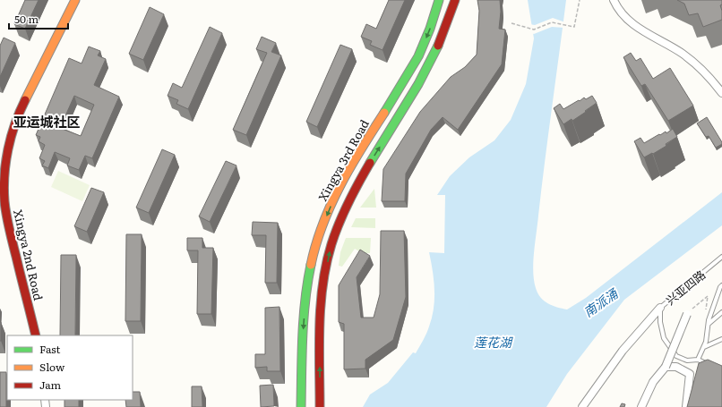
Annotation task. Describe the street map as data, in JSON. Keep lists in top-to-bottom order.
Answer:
{
  "streets": {
    "street": ["Xingya 3rd Road", "Xingya 2nd Road"],
    "lane": ["兴亚四路"]
  },
  "districts": ["亚运城社区"],
  "water": ["南派涌", "莲花湖"],
  "legend": ["Fast", "Slow", "Jam"],
  "scale_bar": "50 m"
}
